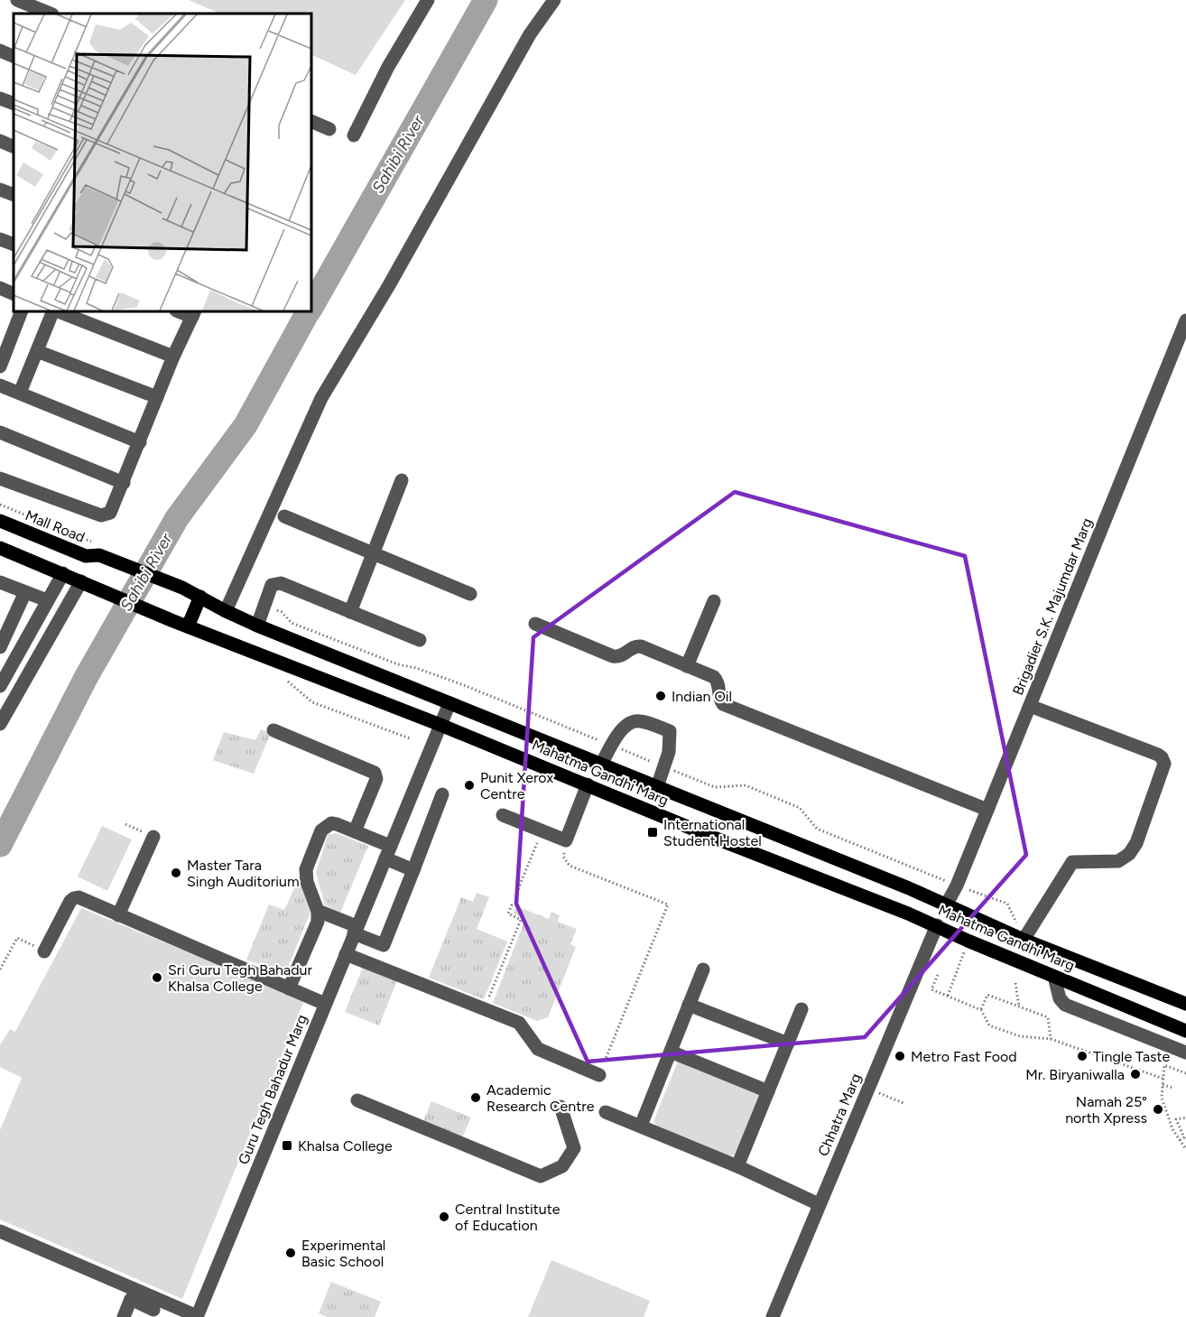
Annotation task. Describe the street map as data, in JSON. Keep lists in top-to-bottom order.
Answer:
{
  "streets": {
    "main road": ["Mall Road", "Mahatma Gandhi Marg"],
    "street": ["Brigadier S.K. Majumdar Marg", "Guru Tegh Bahadur Marg", "Chhatra Marg"]
  },
  "crossings": [
    ["Mall Road", "Mahatma Gandhi Marg"],
    ["Brigadier S.K. Majumdar Marg", "Mahatma Gandhi Marg"],
    ["Mahatma Gandhi Marg", "Guru Tegh Bahadur Marg"],
    ["Mahatma Gandhi Marg", "Chhatra Marg"]
  ],
  "water": ["Sahibi River"],
  "places": {
    "other": [
      "Indian Oil",
      "Punit Xerox Centre",
      "Master Tara Singh Auditorium",
      "Sri Guru Tegh Bahadur Khalsa College",
      "Metro Fast Food",
      "Tingle Taste",
      "Mr. Biryaniwalla",
      "Academic Research Centre",
      "Namah 25° north Xpress",
      "Central Institute of Education",
      "Experimental Basic School"
    ],
    "transit": ["International Student Hostel", "Khalsa College"]
  }
}
